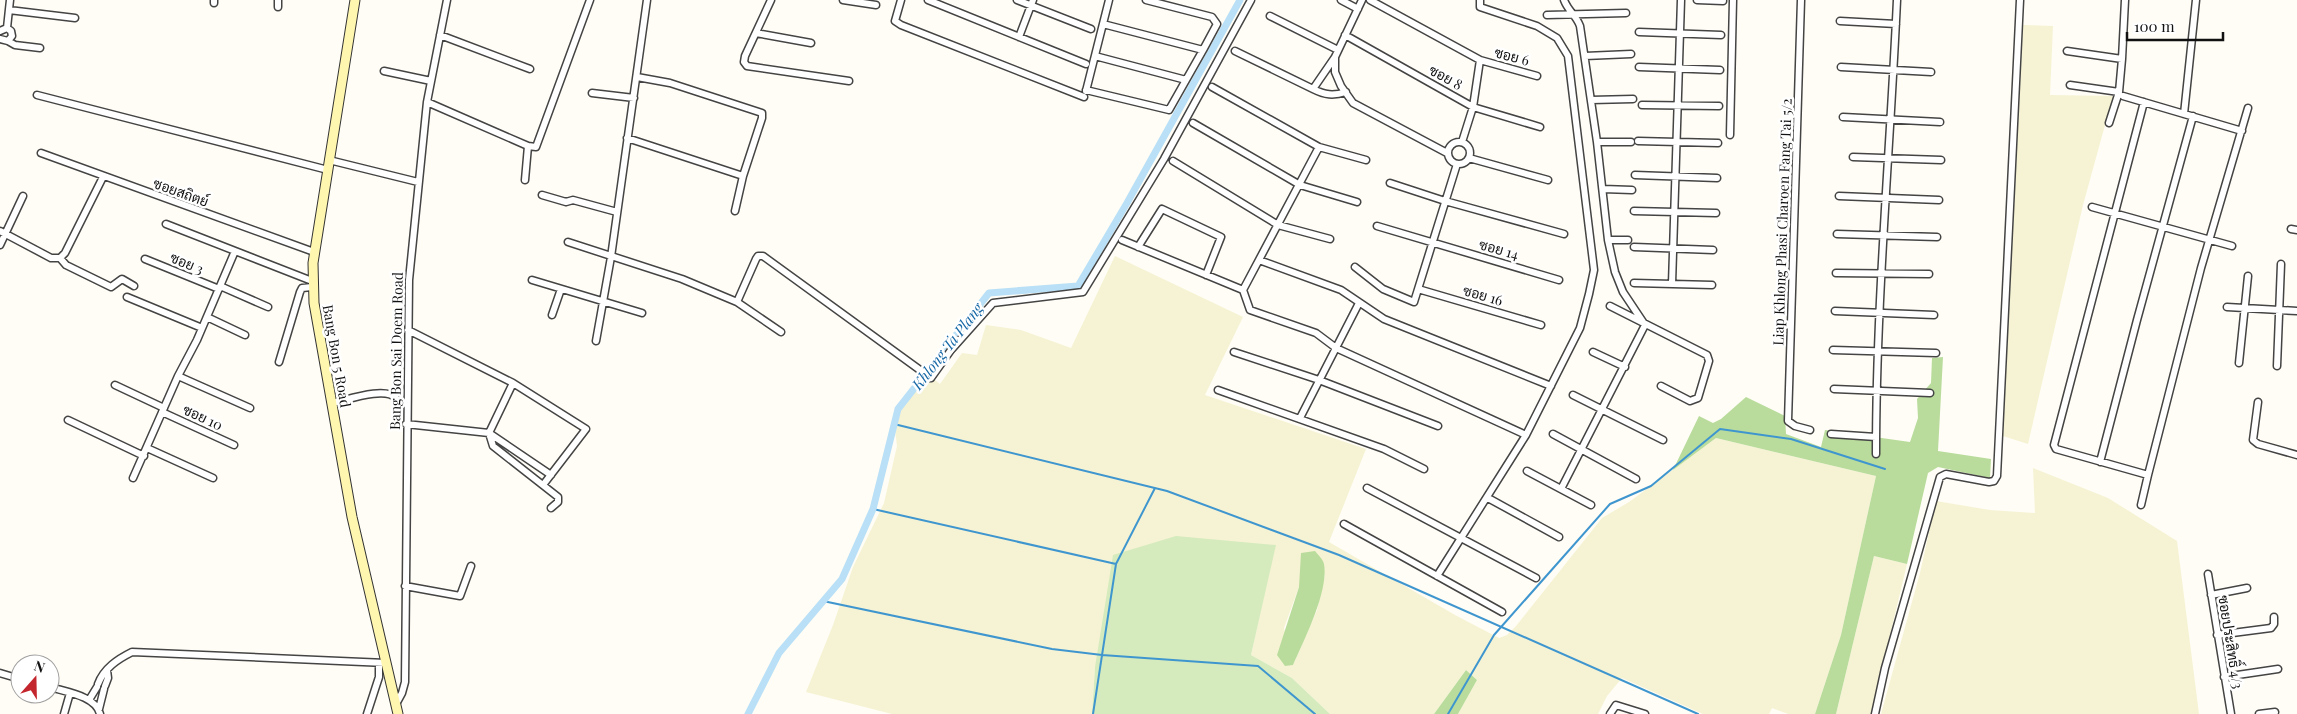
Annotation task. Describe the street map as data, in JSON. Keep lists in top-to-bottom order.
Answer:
{
  "streets": {
    "main road": ["Bang Bon 5 Road"],
    "street": [
      "ซอย 6",
      "ซอย 8",
      "ซอยสถิตย์",
      "Liap Khlong Phasi Charoen Fang Tai 5/2",
      "ซอย 14",
      "ซอย 3",
      "ซอย 16",
      "Bang Bon Sai Doem Road",
      "ซอย 10",
      "ซอยประสิทธิ์ 4/3"
    ]
  },
  "crossings": [
    ["ซอยสถิตย์", "Bang Bon 5 Road"],
    ["Bang Bon Sai Doem Road", "Bang Bon 5 Road"]
  ],
  "water": ["Khlong Ta Plang"],
  "scale_bar": "100 m",
  "north": "top"
}
